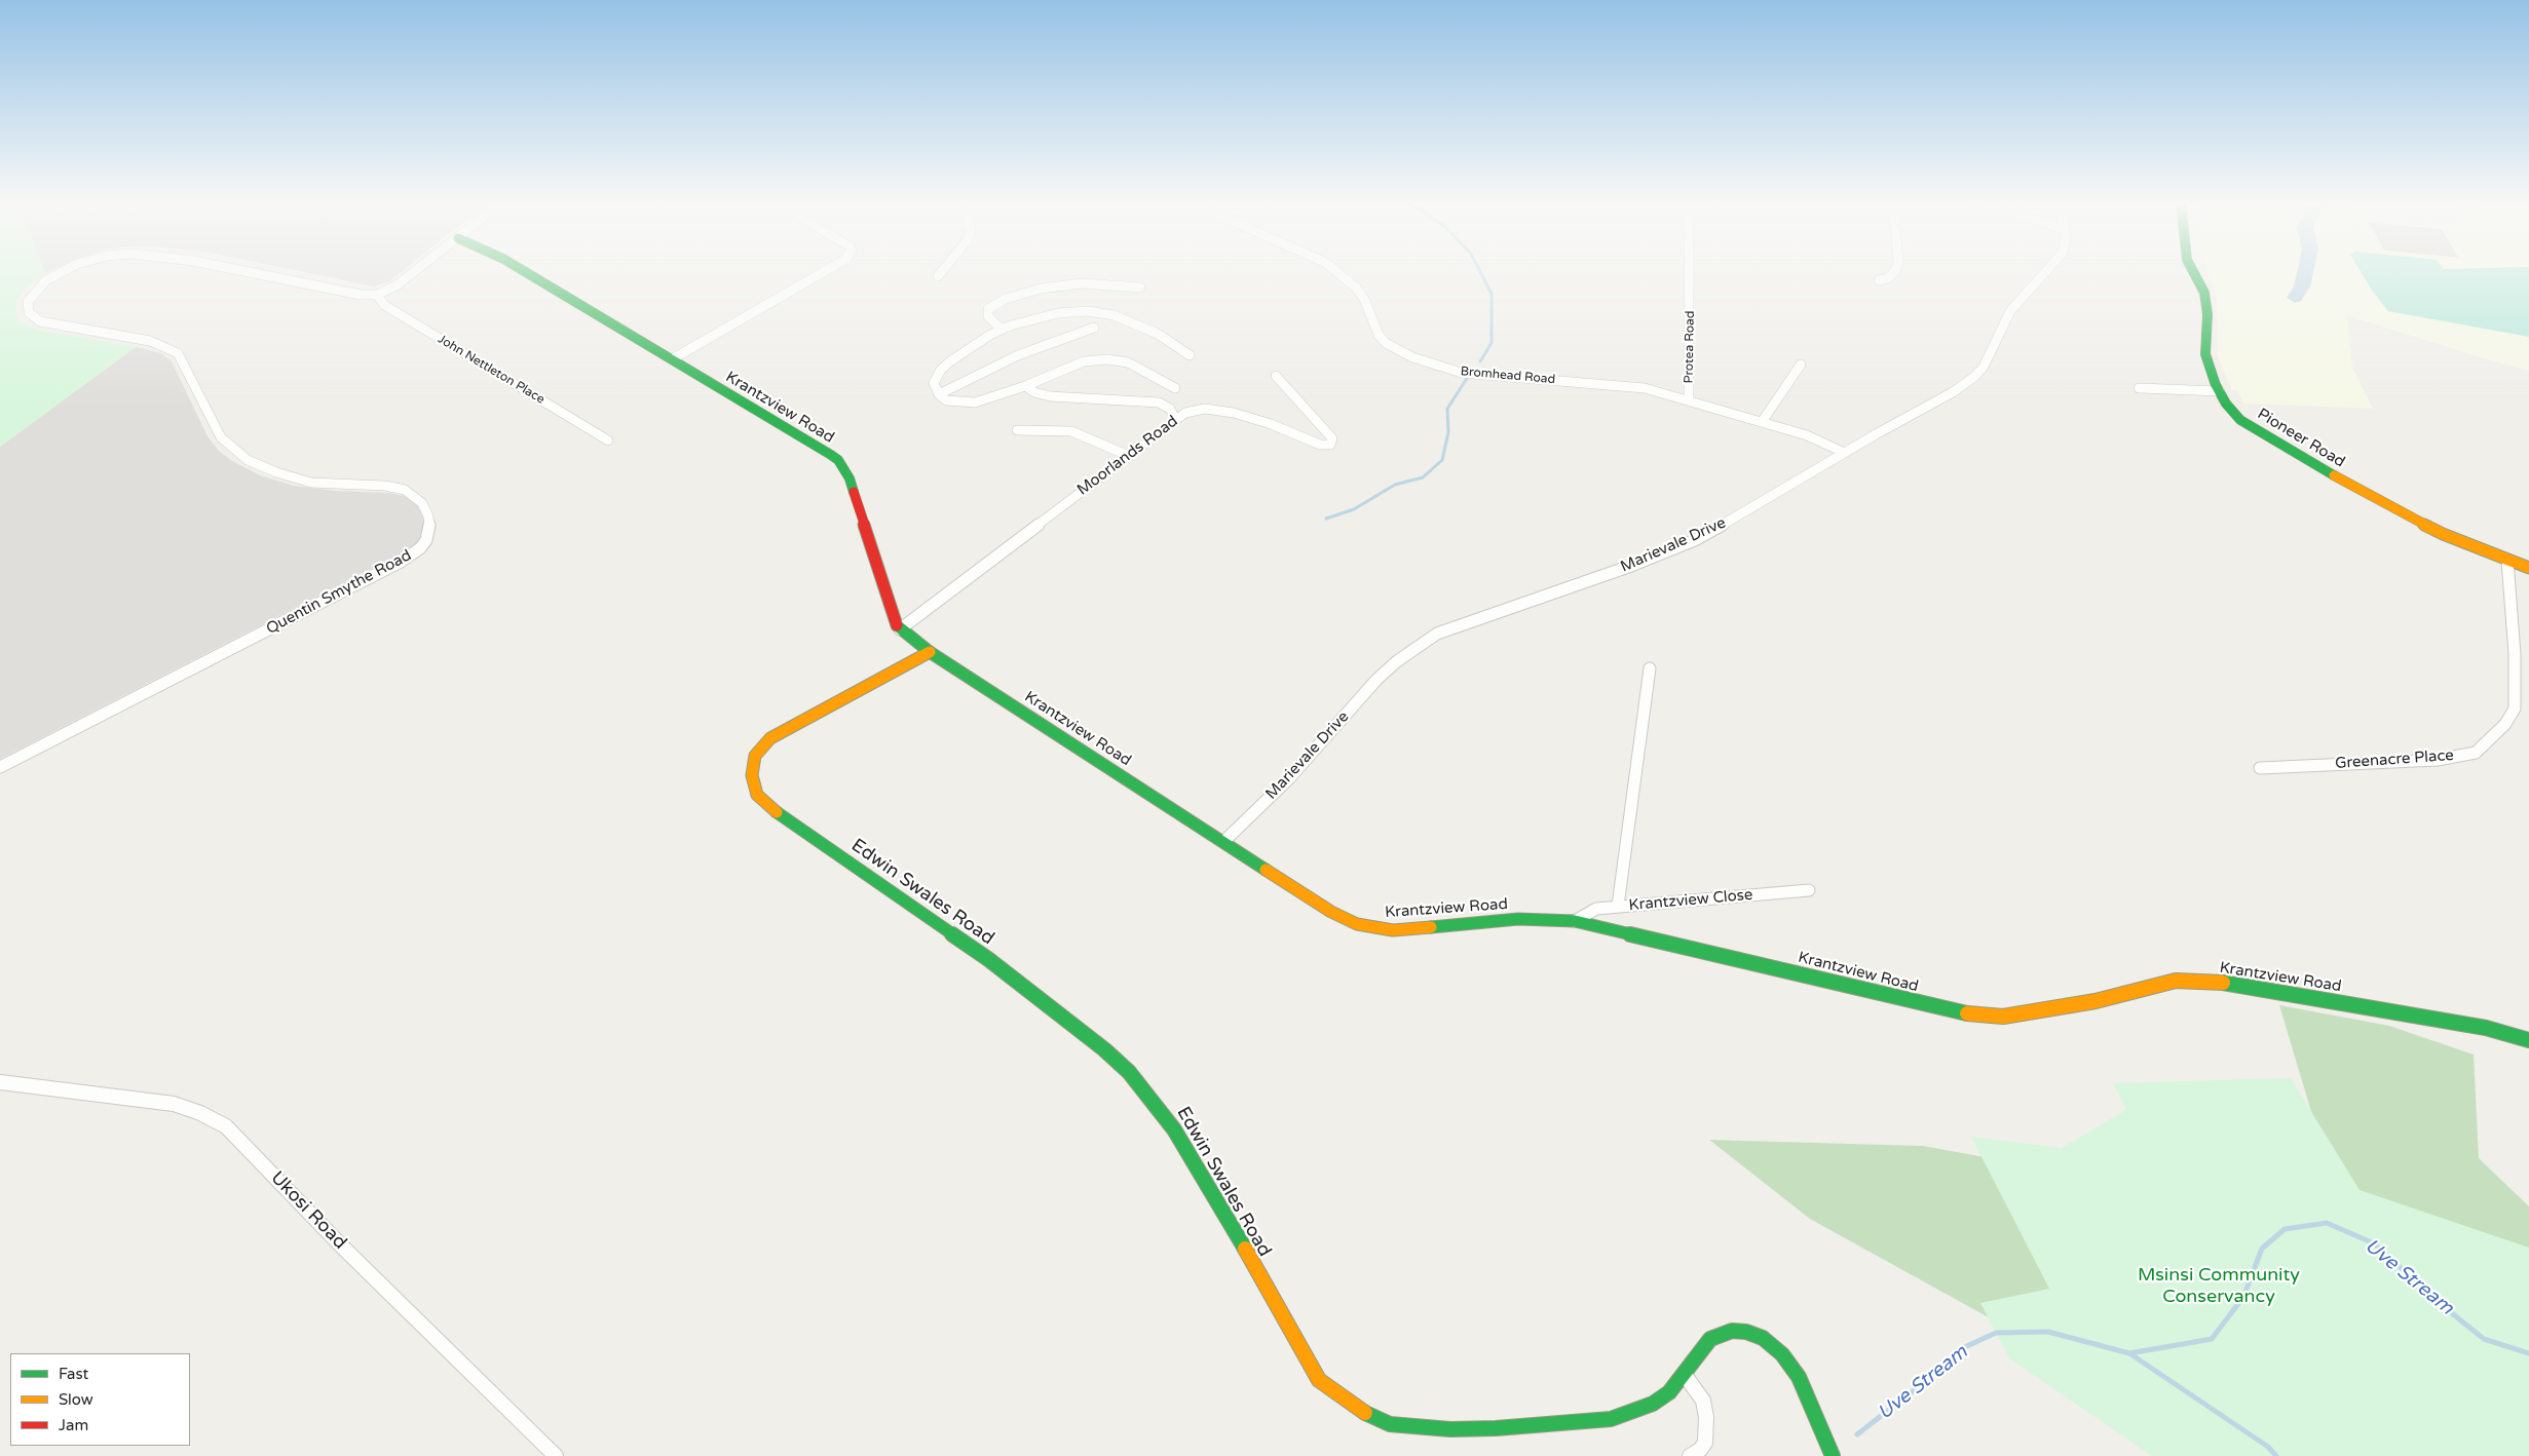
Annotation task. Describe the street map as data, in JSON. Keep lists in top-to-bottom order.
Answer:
{
  "streets": {
    "street": [
      "Protea Road",
      "John Nettleton Place",
      "Bromhead Road",
      "Krantzview Road",
      "Pioneer Road",
      "Moorlands Road",
      "Marievale Drive",
      "Quentin Smythe Road",
      "Greenacre Place",
      "Edwin Swales Road",
      "Krantzview Close",
      "Ukosi Road"
    ]
  },
  "crossings": [
    ["Protea Road", "Bromhead Road"],
    ["John Nettleton Place", "Quentin Smythe Road"],
    ["Bromhead Road", "Marievale Drive"],
    ["Krantzview Road", "Moorlands Road"],
    ["Krantzview Road", "Marievale Drive"],
    ["Krantzview Road", "Edwin Swales Road"],
    ["Krantzview Road", "Krantzview Close"],
    ["Pioneer Road", "Greenacre Place"]
  ],
  "water": ["Uve Stream"],
  "parks": ["Msinsi Community Conservancy"],
  "legend": ["Fast", "Slow", "Jam"]
}
